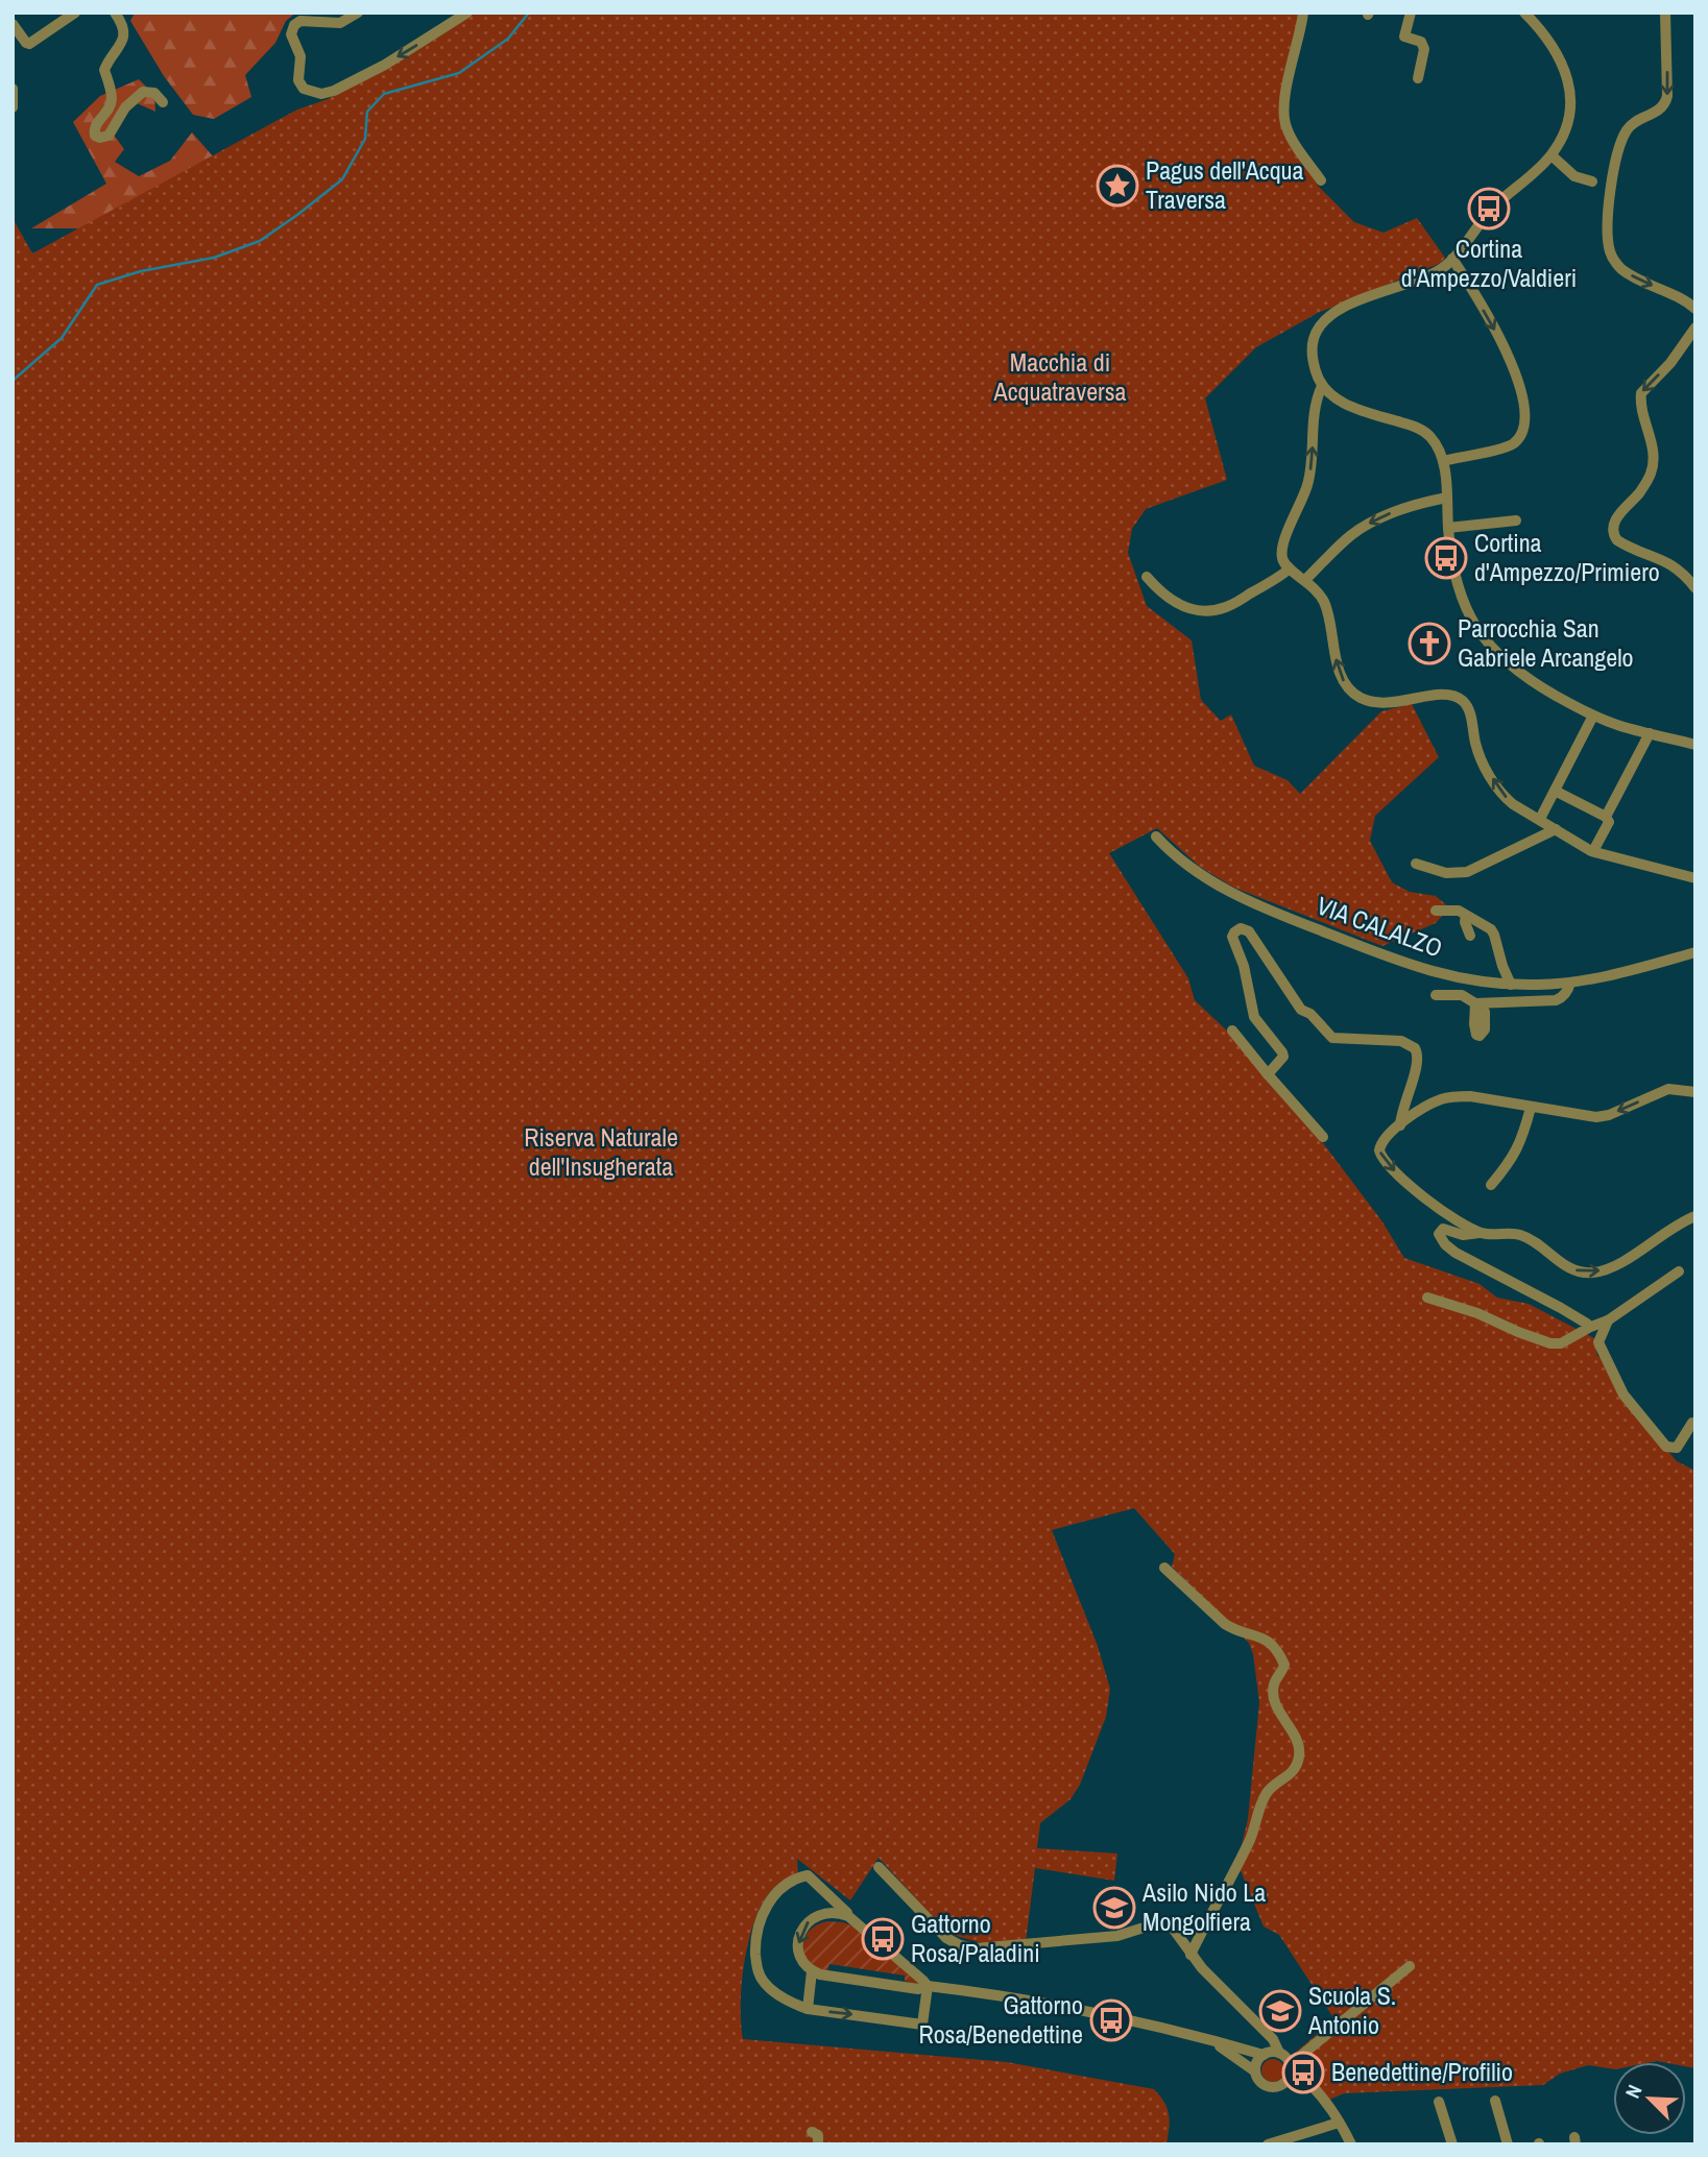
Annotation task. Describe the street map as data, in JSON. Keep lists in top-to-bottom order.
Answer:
{
  "streets": {
    "street": ["VIA CALALZO"]
  },
  "parks": ["Macchia di Acquatraversa", "Riserva Naturale dell'Insugherata"],
  "places": {
    "place": ["Pagus dell'Acqua Traversa"],
    "bus stop": [
      "Cortina d'Ampezzo/Valdieri",
      "Cortina d'Ampezzo/Primiero",
      "Gattorno Rosa/Paladini",
      "Gattorno Rosa/Benedettine",
      "Benedettine/Profilio"
    ],
    "church": ["Parrocchia San Gabriele Arcangelo"],
    "school or university": ["Asilo Nido La Mongolfiera", "Scuola S. Antonio"]
  },
  "north": "top left"
}
